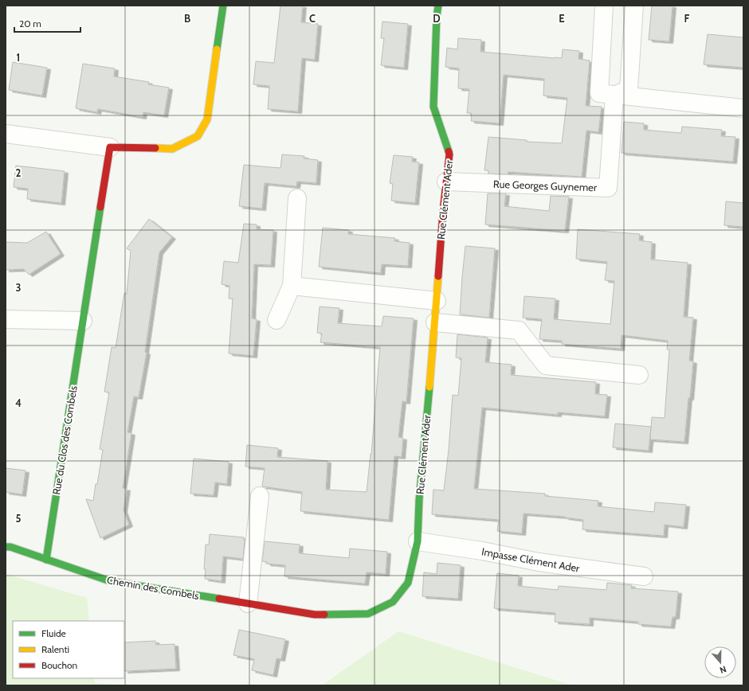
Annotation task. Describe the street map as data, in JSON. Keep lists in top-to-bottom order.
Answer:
{
  "streets": {
    "street": [
      "Rue Georges Guynemer",
      "Rue Clément Ader",
      "Rue du Clos des Combels",
      "Impasse Clément Ader",
      "Chemin des Combels"
    ]
  },
  "crossings": [
    ["Rue Georges Guynemer", "Rue Clément Ader"],
    ["Rue Clément Ader", "Impasse Clément Ader"],
    ["Rue Clément Ader", "Chemin des Combels"],
    ["Rue du Clos des Combels", "Chemin des Combels"]
  ],
  "legend": ["Fluide", "Ralenti", "Bouchon"],
  "scale_bar": "20 m",
  "north": "bottom",
  "grid": {
    "columns": [
      "B",
      "C",
      "D",
      "E",
      "F"
    ],
    "rows": [
      "1",
      "2",
      "3",
      "4",
      "5"
    ]
  }
}
